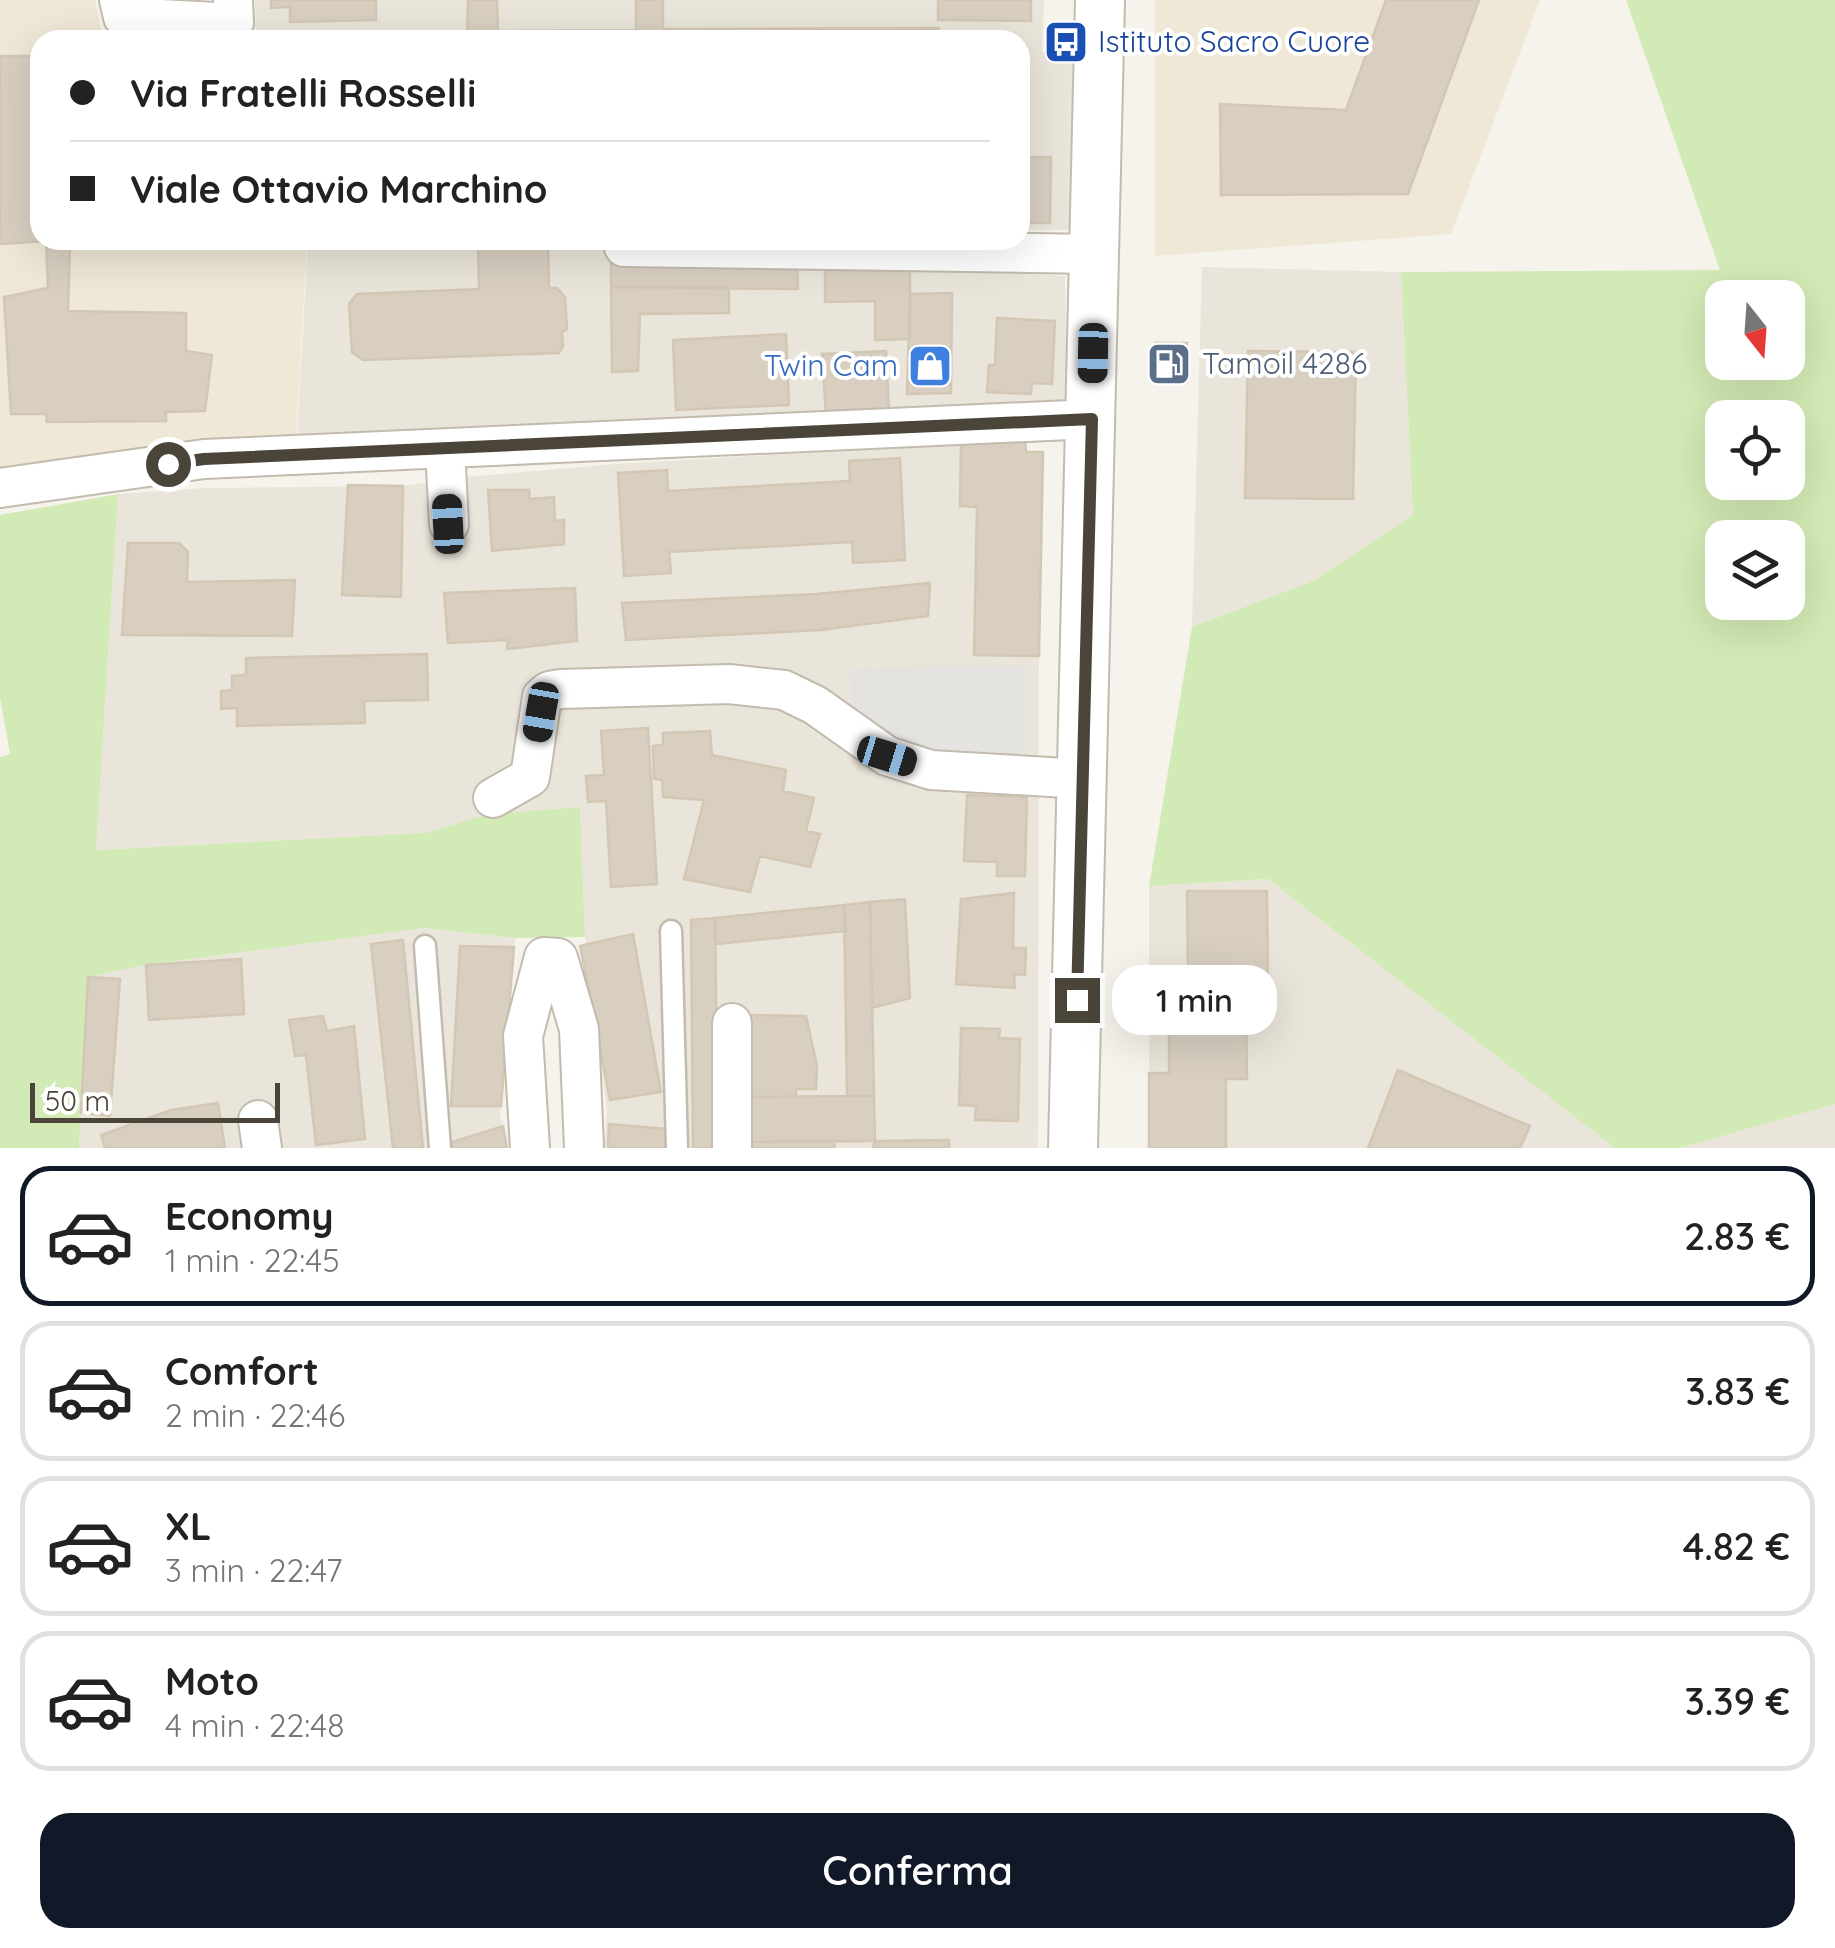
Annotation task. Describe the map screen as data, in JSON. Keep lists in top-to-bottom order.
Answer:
{
  "places": {
    "bus stop": ["Istituto Sacro Cuore"],
    "fuel station": ["Tamoil 4286"],
    "shop": ["Twin Cam"]
  },
  "scale_bar": "50 m",
  "north": "bottom",
  "page": {
    "banner": ["Via Fratelli Rosselli", "Viale Ottavio Marchino"],
    "bubble": "1 min",
    "scale": "50 m",
    "list": [
      {
        "name": "Economy",
        "note": "1 min · 22:45",
        "value": "2.83 €"
      },
      {
        "name": "Comfort",
        "note": "2 min · 22:46",
        "value": "3.83 €"
      },
      {
        "name": "XL",
        "note": "3 min · 22:47",
        "value": "4.82 €"
      },
      {
        "name": "Moto",
        "note": "4 min · 22:48",
        "value": "3.39 €"
      }
    ],
    "buttons": "Conferma"
  }
}
